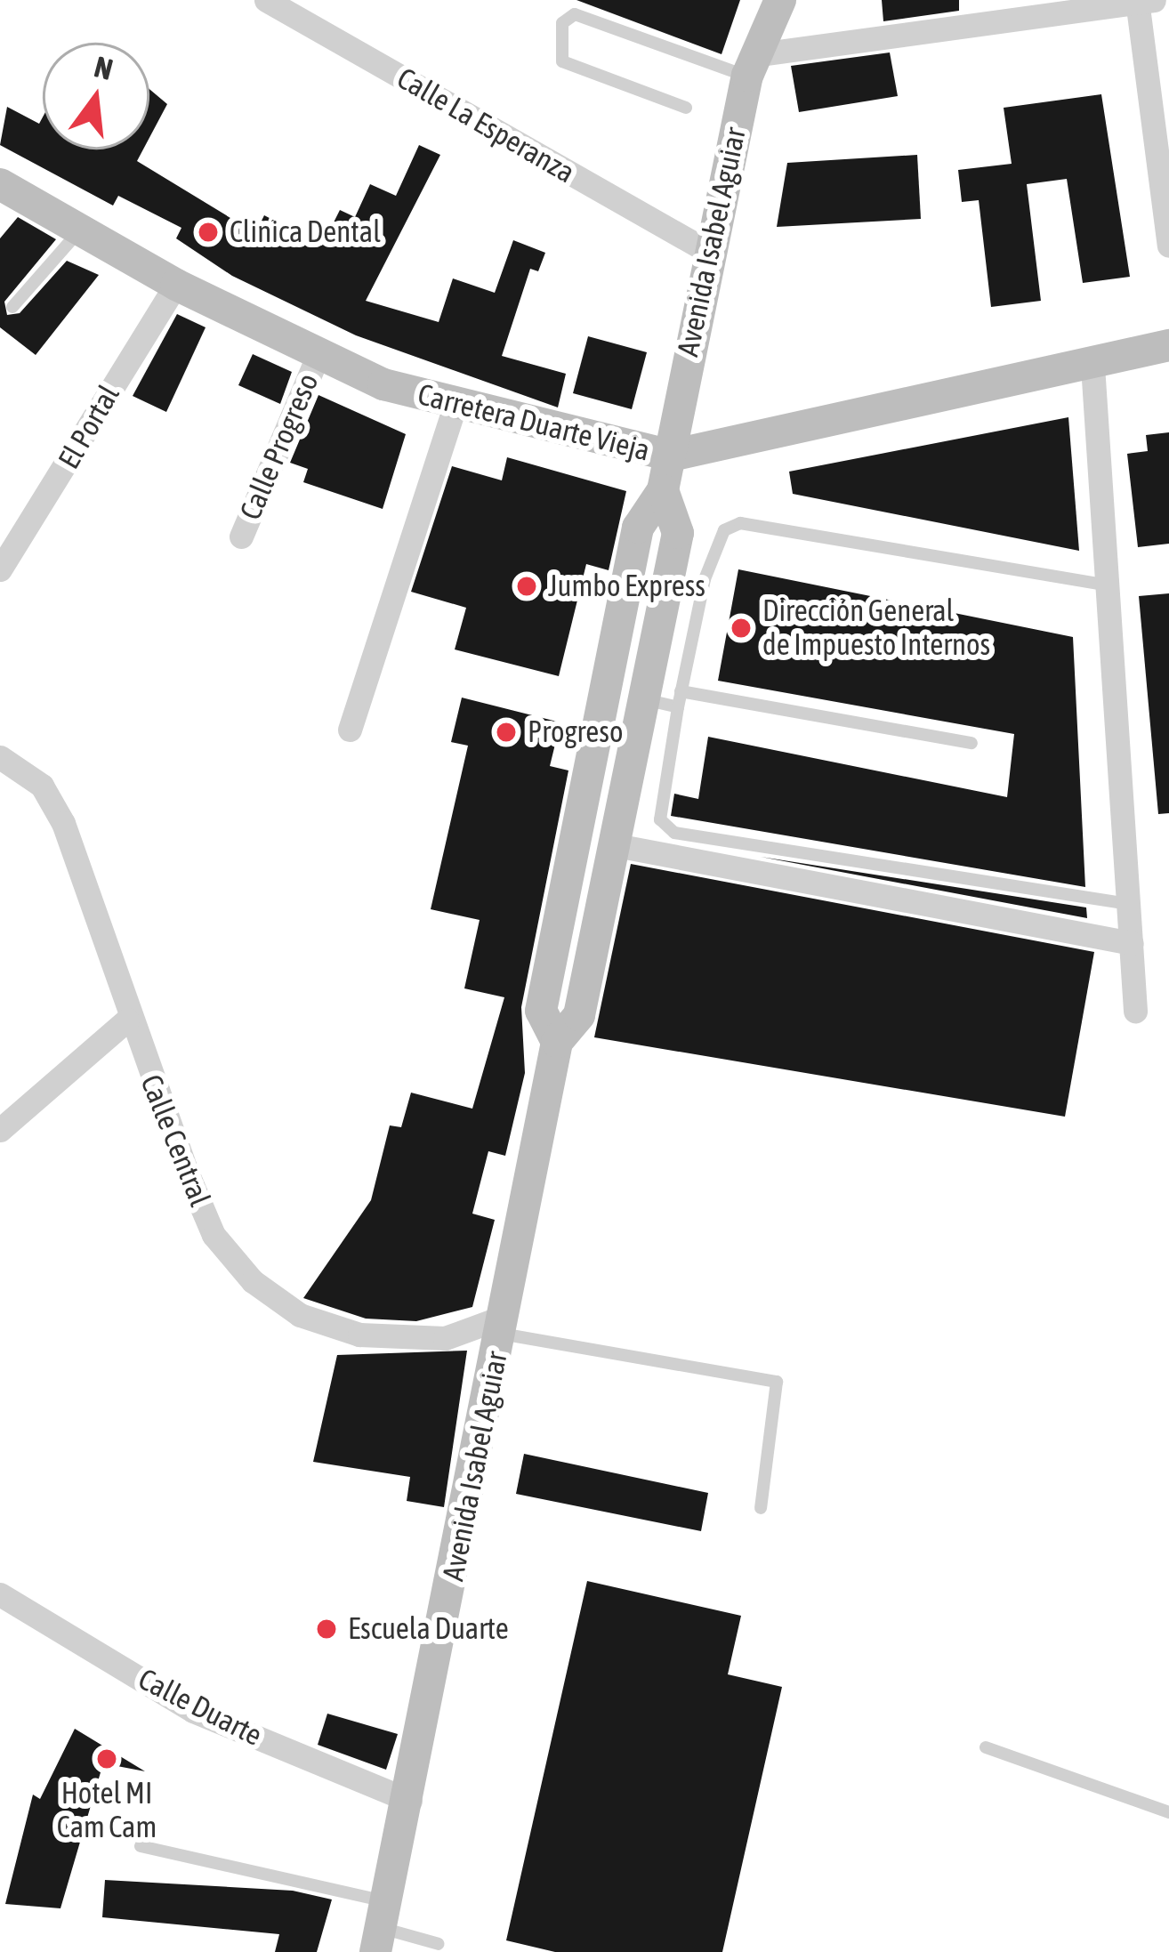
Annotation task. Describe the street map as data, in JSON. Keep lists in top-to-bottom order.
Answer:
{
  "streets": {
    "main road": ["Avenida Isabel Aguiar", "Carretera Duarte Vieja"],
    "street": [
      "Calle La Esperanza",
      "El Portal",
      "Calle Progreso",
      "Calle Central",
      "Calle Duarte"
    ]
  },
  "crossings": [
    ["Calle La Esperanza", "Avenida Isabel Aguiar"],
    ["Avenida Isabel Aguiar", "Carretera Duarte Vieja"],
    ["Avenida Isabel Aguiar", "Calle Central"],
    ["Avenida Isabel Aguiar", "Calle Duarte"],
    ["Carretera Duarte Vieja", "El Portal"],
    ["Carretera Duarte Vieja", "Calle Progreso"]
  ],
  "places": [
    "Clinica Dental",
    "Jumbo Express",
    "Dirección General de Impuesto Internos",
    "Progreso",
    "Escuela Duarte",
    "Hotel MI Cam Cam"
  ],
  "north": "top"
}
